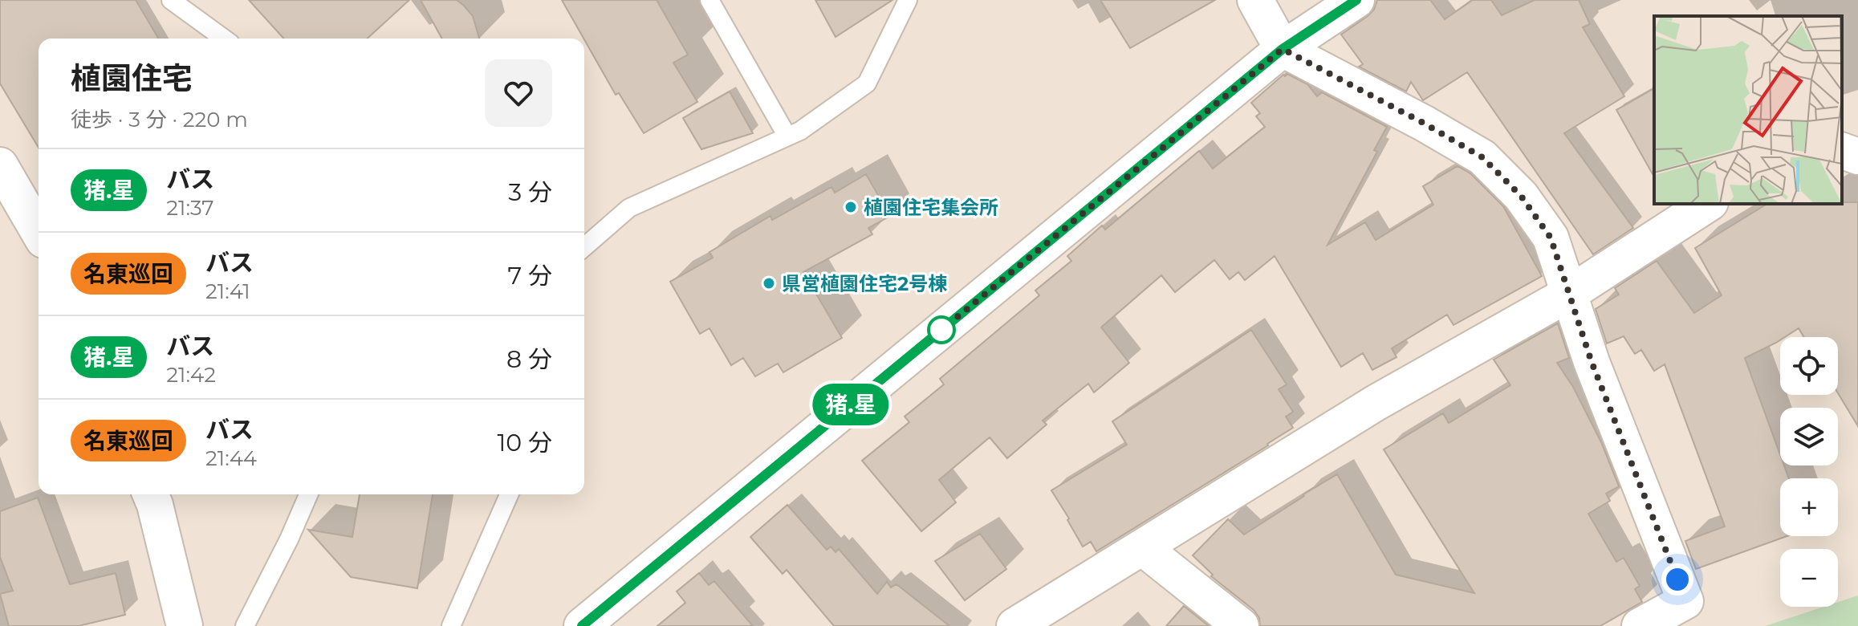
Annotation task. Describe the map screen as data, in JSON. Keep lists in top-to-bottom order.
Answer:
{
  "places": ["植園住宅集会所", "県営植園住宅2号棟"],
  "lines": ["bus line 猪.星"],
  "page": {
    "on_map": "猪.星",
    "heading": ["植園住宅", "徒歩 · 3 分 · 220 m"],
    "list": [
      {
        "mark": "猪.星",
        "name": "バス",
        "note": "21:37",
        "value": "3 分"
      },
      {
        "mark": "名東巡回",
        "name": "バス",
        "note": "21:41",
        "value": "7 分"
      },
      {
        "mark": "猪.星",
        "name": "バス",
        "note": "21:42",
        "value": "8 分"
      },
      {
        "mark": "名東巡回",
        "name": "バス",
        "note": "21:44",
        "value": "10 分"
      }
    ],
    "map_buttons": ["+", "−"]
  }
}
